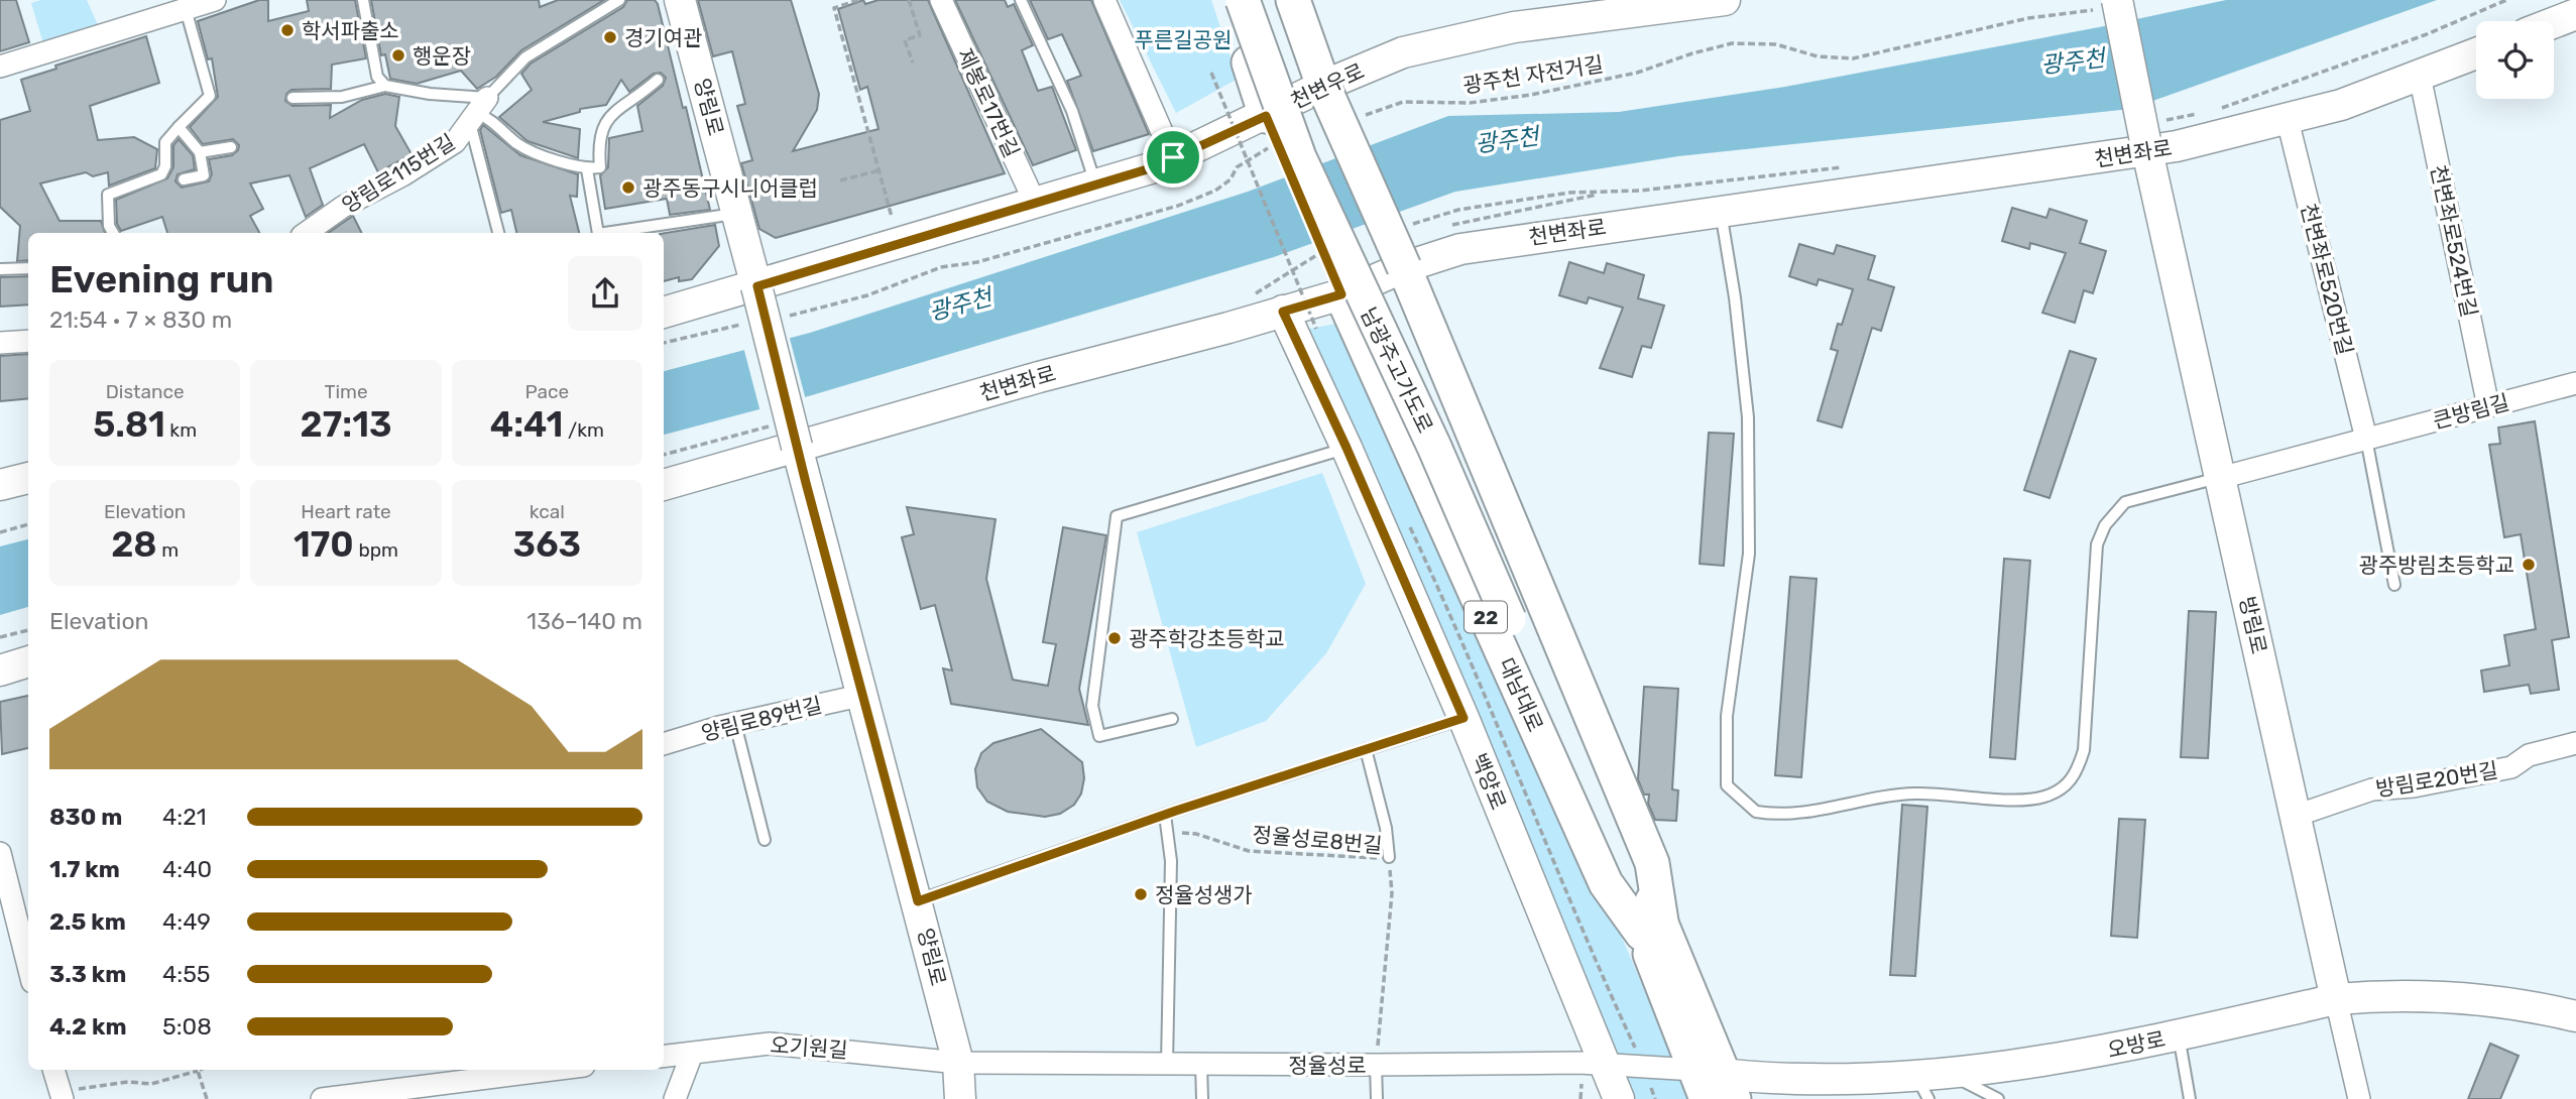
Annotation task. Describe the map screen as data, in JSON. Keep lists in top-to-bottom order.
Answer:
{
  "streets": {
    "main road": ["남광주고가도로", "22", "대남대로"],
    "street": [
      "천변우로",
      "제봉로17번길",
      "양림로",
      "천변좌로",
      "양림로115번길",
      "천변좌로524번길",
      "천변좌로520번길",
      "큰방림길",
      "방림로",
      "양림로89번길",
      "방림로20번길",
      "백양로",
      "오방로",
      "오기원길",
      "정율성로"
    ],
    "path": ["광주천 자전거길", "정율성로8번길"]
  },
  "crossings": [
    ["광주천 자전거길", "방림로"],
    ["천변우로", "제봉로17번길"],
    ["천변우로", "양림로"],
    ["천변우로", "22"],
    ["양림로", "천변좌로"],
    ["양림로", "양림로89번길"],
    ["양림로", "오기원길"],
    ["양림로", "정율성로"],
    ["천변좌로", "천변좌로524번길"],
    ["천변좌로", "천변좌로520번길"],
    ["천변좌로", "22"],
    ["천변좌로", "방림로"],
    ["천변좌로", "대남대로"],
    ["천변좌로", "백양로"],
    ["천변좌로524번길", "큰방림길"],
    ["천변좌로520번길", "큰방림길"],
    ["남광주고가도로", "대남대로"],
    ["큰방림길", "방림로"],
    ["22", "대남대로"],
    ["방림로", "방림로20번길"],
    ["방림로", "오방로"],
    ["대남대로", "오방로"],
    ["대남대로", "정율성로"],
    ["백양로", "정율성로"],
    ["정율성로8번길", "정율성로"],
    ["오방로", "정율성로"],
    ["오기원길", "정율성로"]
  ],
  "water": ["광주천"],
  "parks": ["푸른길공원"],
  "places": [
    "학서파출소",
    "경기여관",
    "행운장",
    "광주동구시니어클럽",
    "광주방림초등학교",
    "광주학강초등학교",
    "정율성생가"
  ],
  "page": {
    "heading": ["Evening run", "21:54 · 7 × 830 m"],
    "stats": [
      ["Distance", "5.81 km"],
      ["Time", "27:13"],
      ["Pace", "4:41 /km"],
      ["Elevation", "28 m"],
      ["Heart rate", "170 bpm"],
      ["kcal", "363"]
    ],
    "chart": ["Elevation", "136–140 m"],
    "list": [
      {
        "name": "830 m",
        "note": "4:21"
      },
      {
        "name": "1.7 km",
        "note": "4:40"
      },
      {
        "name": "2.5 km",
        "note": "4:49"
      },
      {
        "name": "3.3 km",
        "note": "4:55"
      },
      {
        "name": "4.2 km",
        "note": "5:08"
      }
    ]
  }
}
